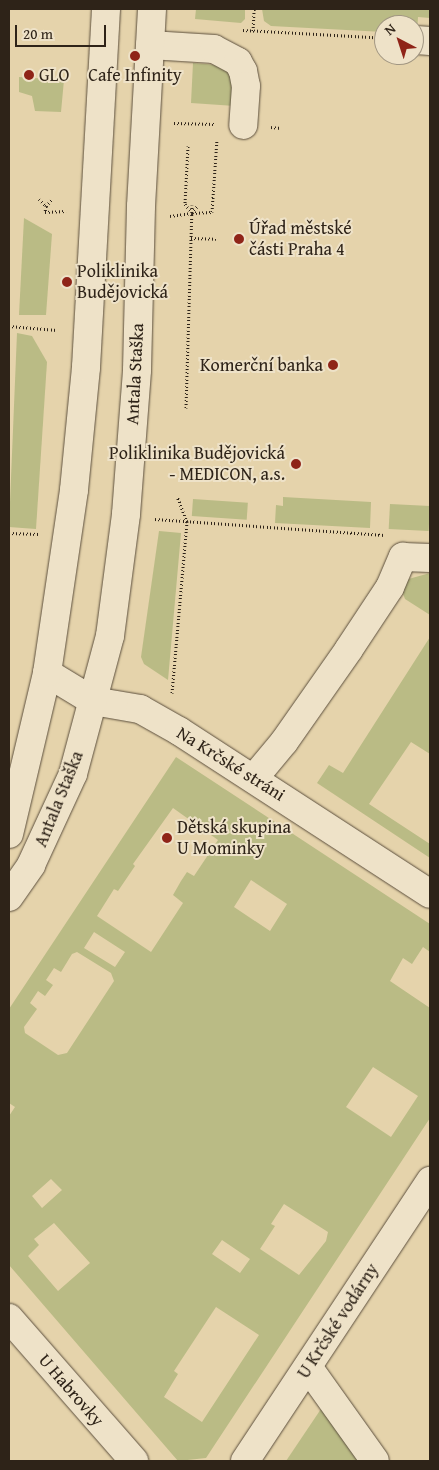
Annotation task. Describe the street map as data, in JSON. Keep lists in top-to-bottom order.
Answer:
{
  "streets": {
    "street": [
      "Antala Staška",
      "Na Krčské stráni",
      "U Krčské vodárny",
      "U Habrovky"
    ]
  },
  "crossings": [
    ["Antala Staška", "Na Krčské stráni"]
  ],
  "places": [
    "Cafe Infinity",
    "GLO",
    "Úřad městské části Praha 4",
    "Poliklinika Budějovická",
    "Komerční banka",
    "Poliklinika Budějovická - MEDICON, a.s.",
    "Dětská skupina U Mominky"
  ],
  "scale_bar": "20 m",
  "north": "top left"
}
